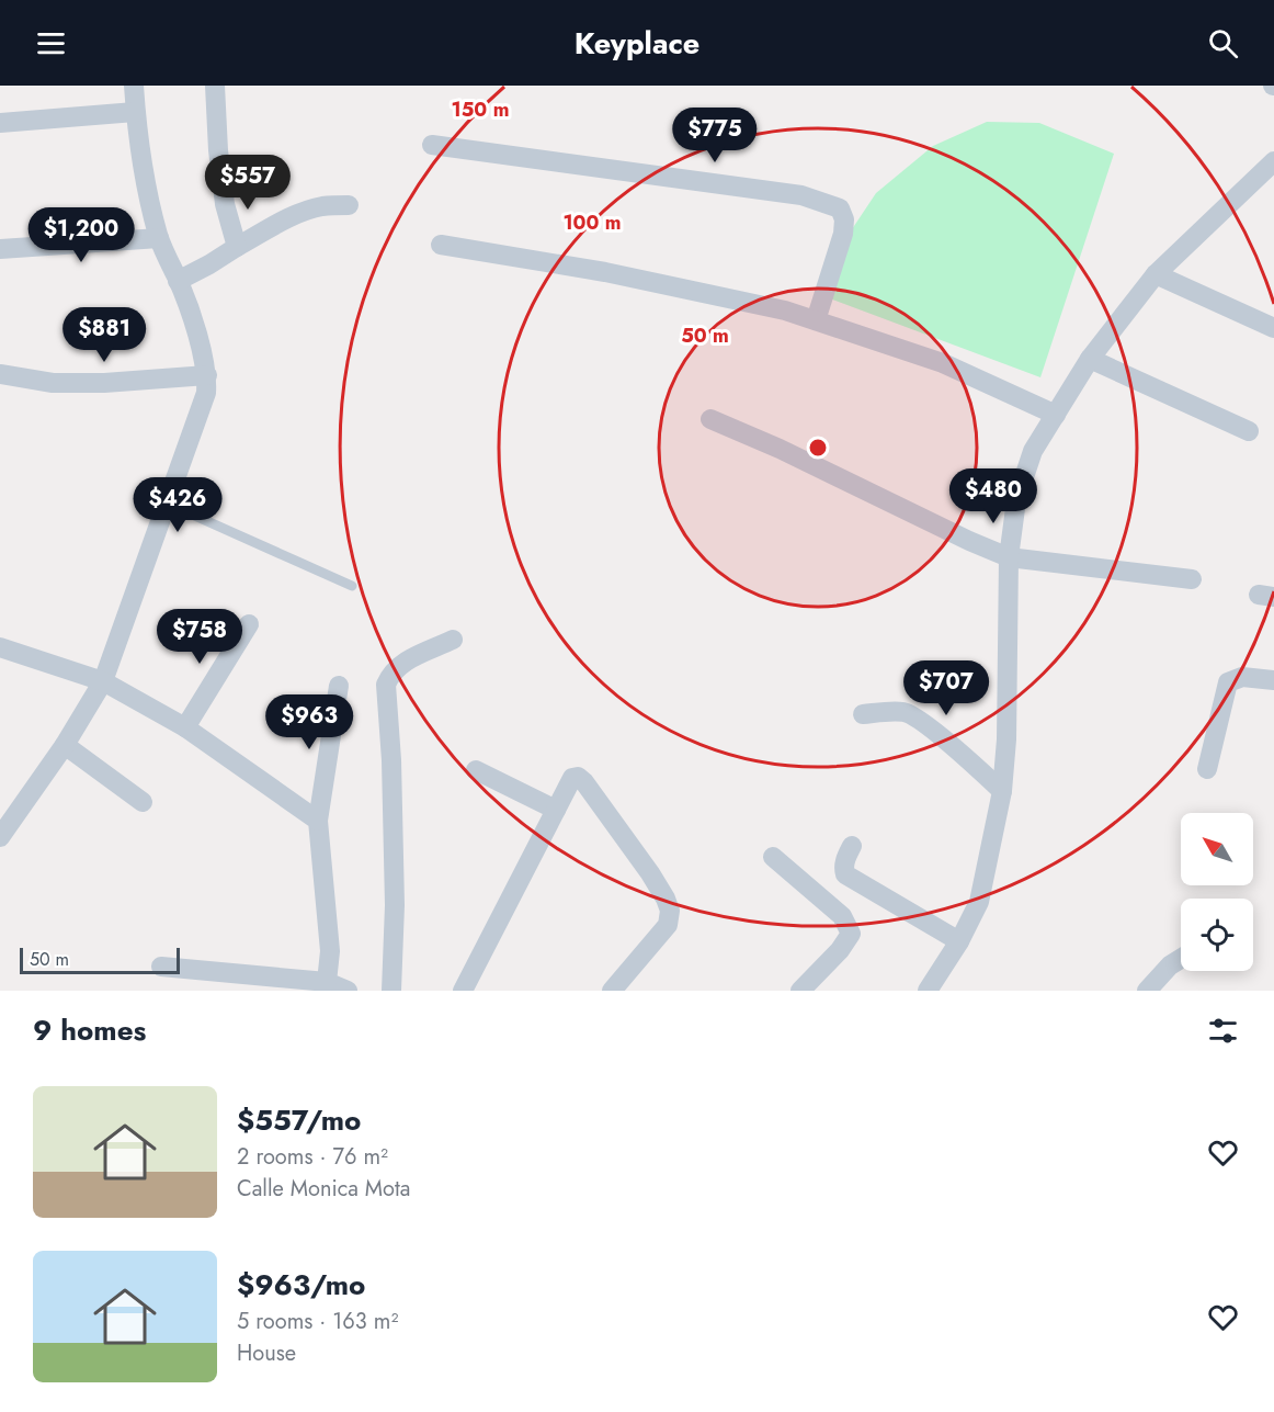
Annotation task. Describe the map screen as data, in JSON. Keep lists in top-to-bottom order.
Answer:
{
  "scale_bar": "50 m",
  "north": "top left",
  "page": {
    "header": "Keyplace",
    "price": [
      "$775",
      "$557",
      "$1,200",
      "$881",
      "$480",
      "$426",
      "$758",
      "$707",
      "$963"
    ],
    "scale": "50 m",
    "heading": "9 homes",
    "list": [
      {
        "name": "$557/mo",
        "note": "2 rooms · 76 m² · Calle Monica Mota"
      },
      {
        "name": "$963/mo",
        "note": "5 rooms · 163 m² · House"
      }
    ]
  },
  "rings": ["150 m", "100 m", "50 m"]
}
